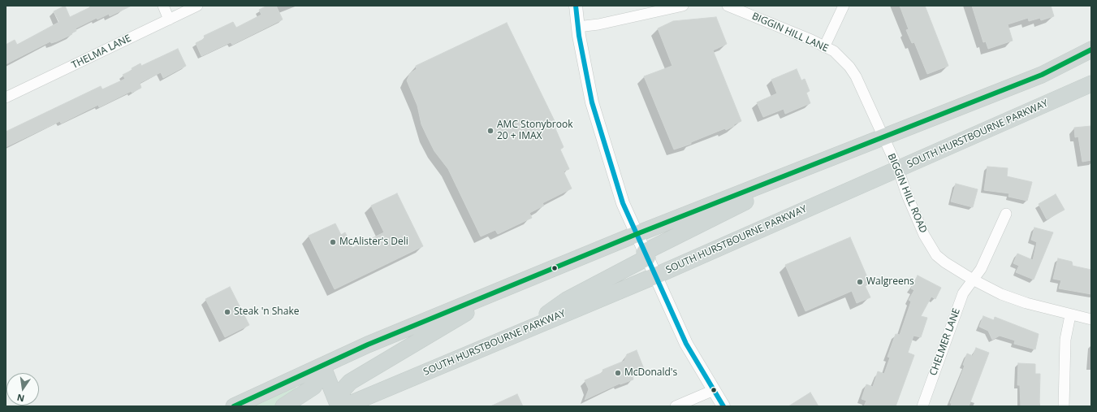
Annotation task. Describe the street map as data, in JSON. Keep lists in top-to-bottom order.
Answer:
{
  "streets": {
    "main road": ["SOUTH HURSTBOURNE PARKWAY"],
    "street": [
      "BIGGIN HILL LANE",
      "THELMA LANE",
      "BIGGIN HILL ROAD",
      "CHELMER LANE"
    ]
  },
  "crossings": [
    ["BIGGIN HILL LANE", "BIGGIN HILL ROAD"],
    ["SOUTH HURSTBOURNE PARKWAY", "BIGGIN HILL ROAD"],
    ["BIGGIN HILL ROAD", "CHELMER LANE"]
  ],
  "places": [
    "AMC Stonybrook 20 + IMAX",
    "McAlister's Deli",
    "Walgreens",
    "Steak 'n Shake",
    "McDonald's"
  ],
  "north": "bottom"
}
